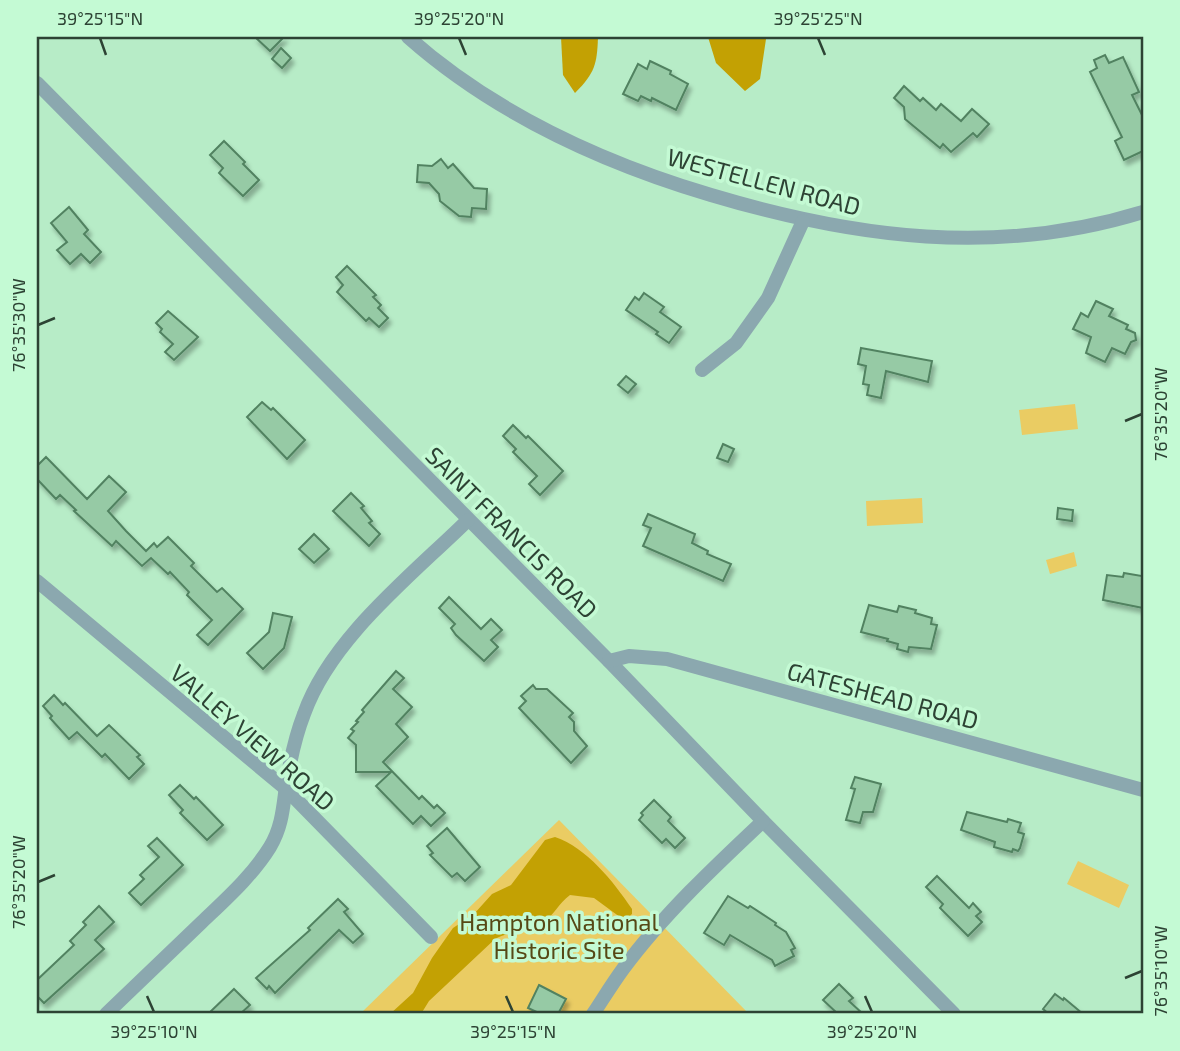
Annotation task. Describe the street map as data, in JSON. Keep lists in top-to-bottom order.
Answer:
{
  "streets": {
    "street": [
      "WESTELLEN ROAD",
      "SAINT FRANCIS ROAD",
      "GATESHEAD ROAD",
      "VALLEY VIEW ROAD"
    ]
  },
  "crossings": [
    ["SAINT FRANCIS ROAD", "GATESHEAD ROAD"]
  ],
  "parks": ["Hampton National Historic Site"],
  "coordinates": [
    "39°25'15\"N",
    "39°25'20\"N",
    "39°25'25\"N",
    "76°35'30\"W",
    "76°35'20\"W",
    "76°35'10\"W",
    "39°25'10\"N"
  ]
}
